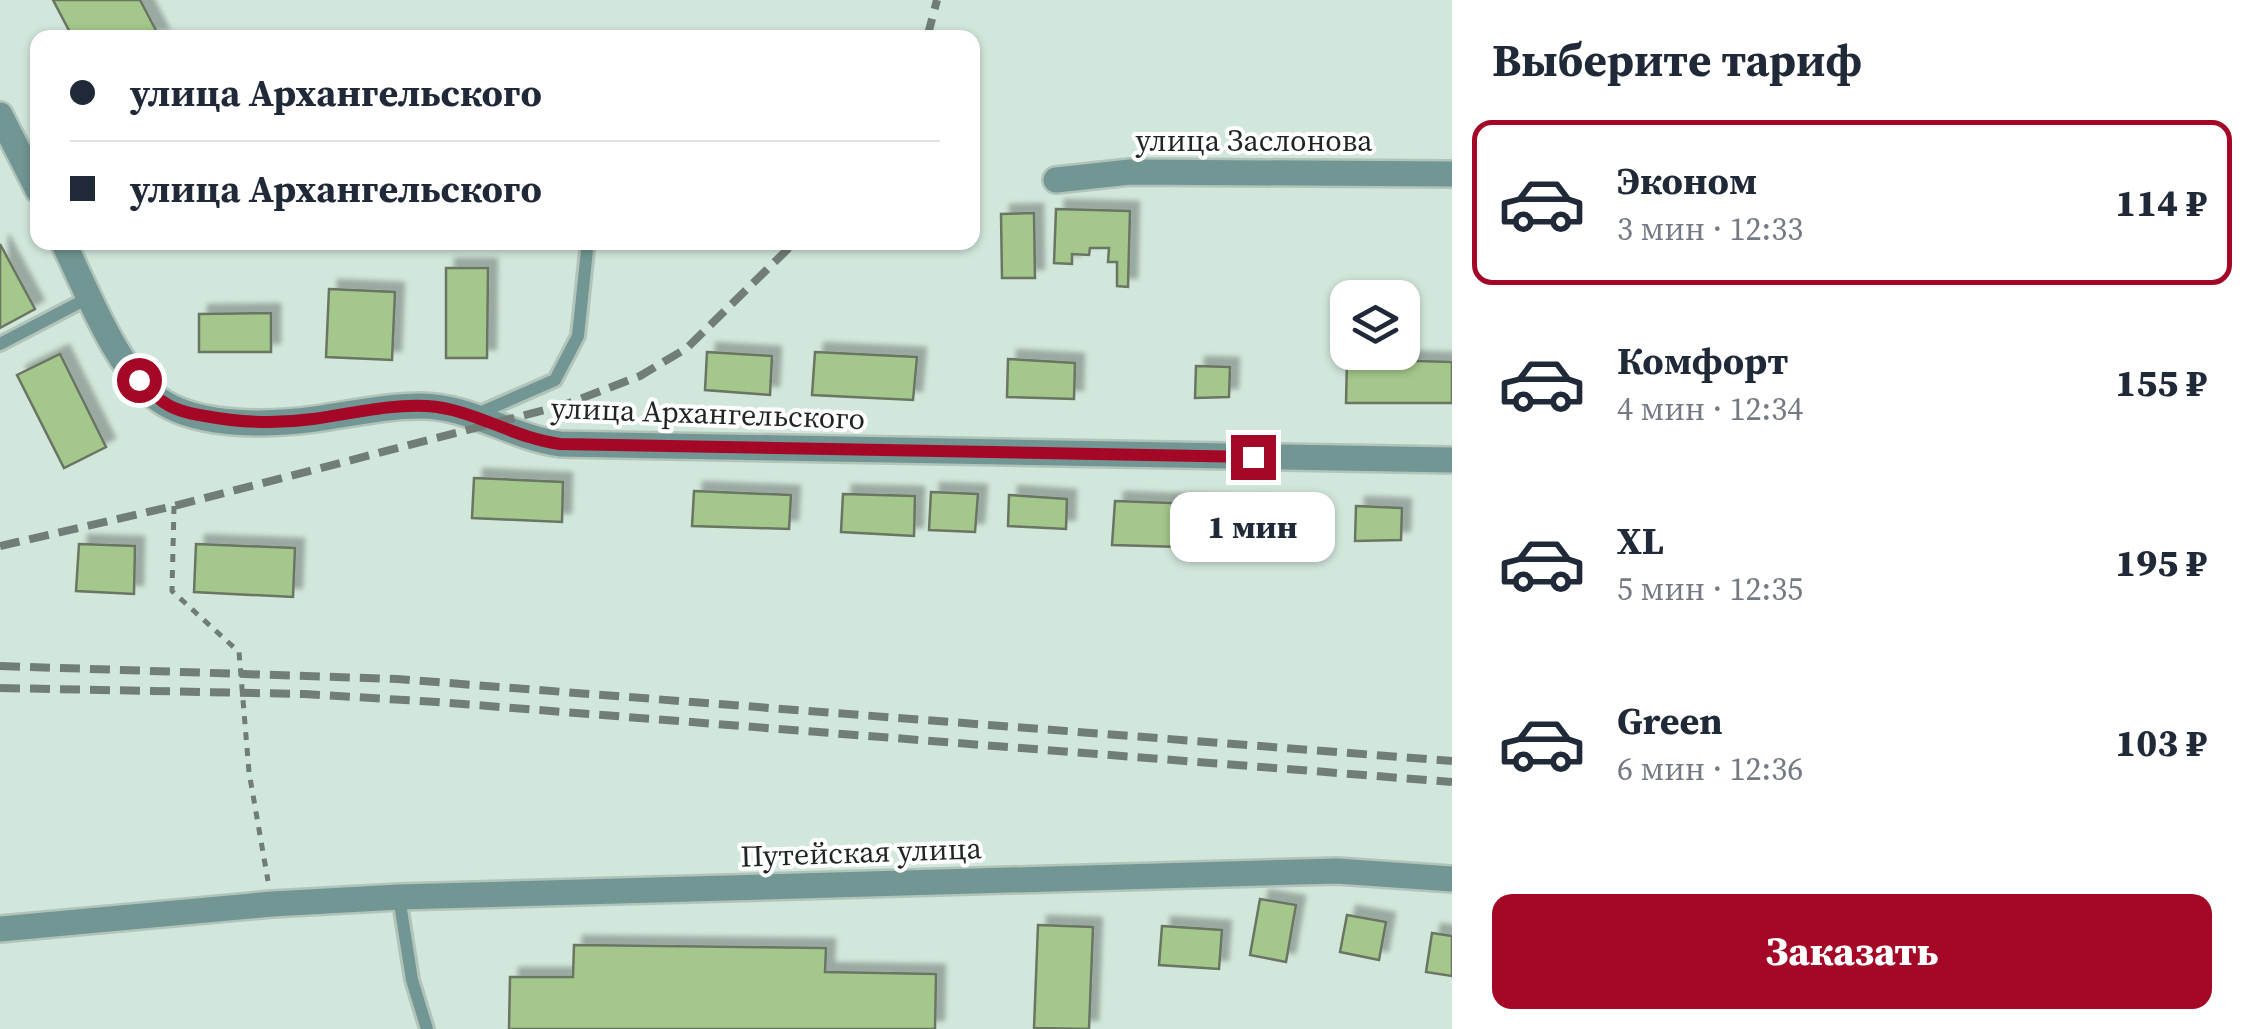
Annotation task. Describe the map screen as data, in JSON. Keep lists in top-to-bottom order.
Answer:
{
  "streets": {
    "street": ["улица Заслонова", "улица Архангельского", "Путейская улица"]
  },
  "page": {
    "heading": "Выберите тариф",
    "banner": ["улица Архангельского", "улица Архангельского"],
    "list": [
      {
        "name": "Эконом",
        "note": "3 мин · 12:33",
        "value": "114 ₽"
      },
      {
        "name": "Комфорт",
        "note": "4 мин · 12:34",
        "value": "155 ₽"
      },
      {
        "name": "XL",
        "note": "5 мин · 12:35",
        "value": "195 ₽"
      },
      {
        "name": "Green",
        "note": "6 мин · 12:36",
        "value": "103 ₽"
      }
    ],
    "bubble": "1 мин",
    "buttons": "Заказать"
  }
}
